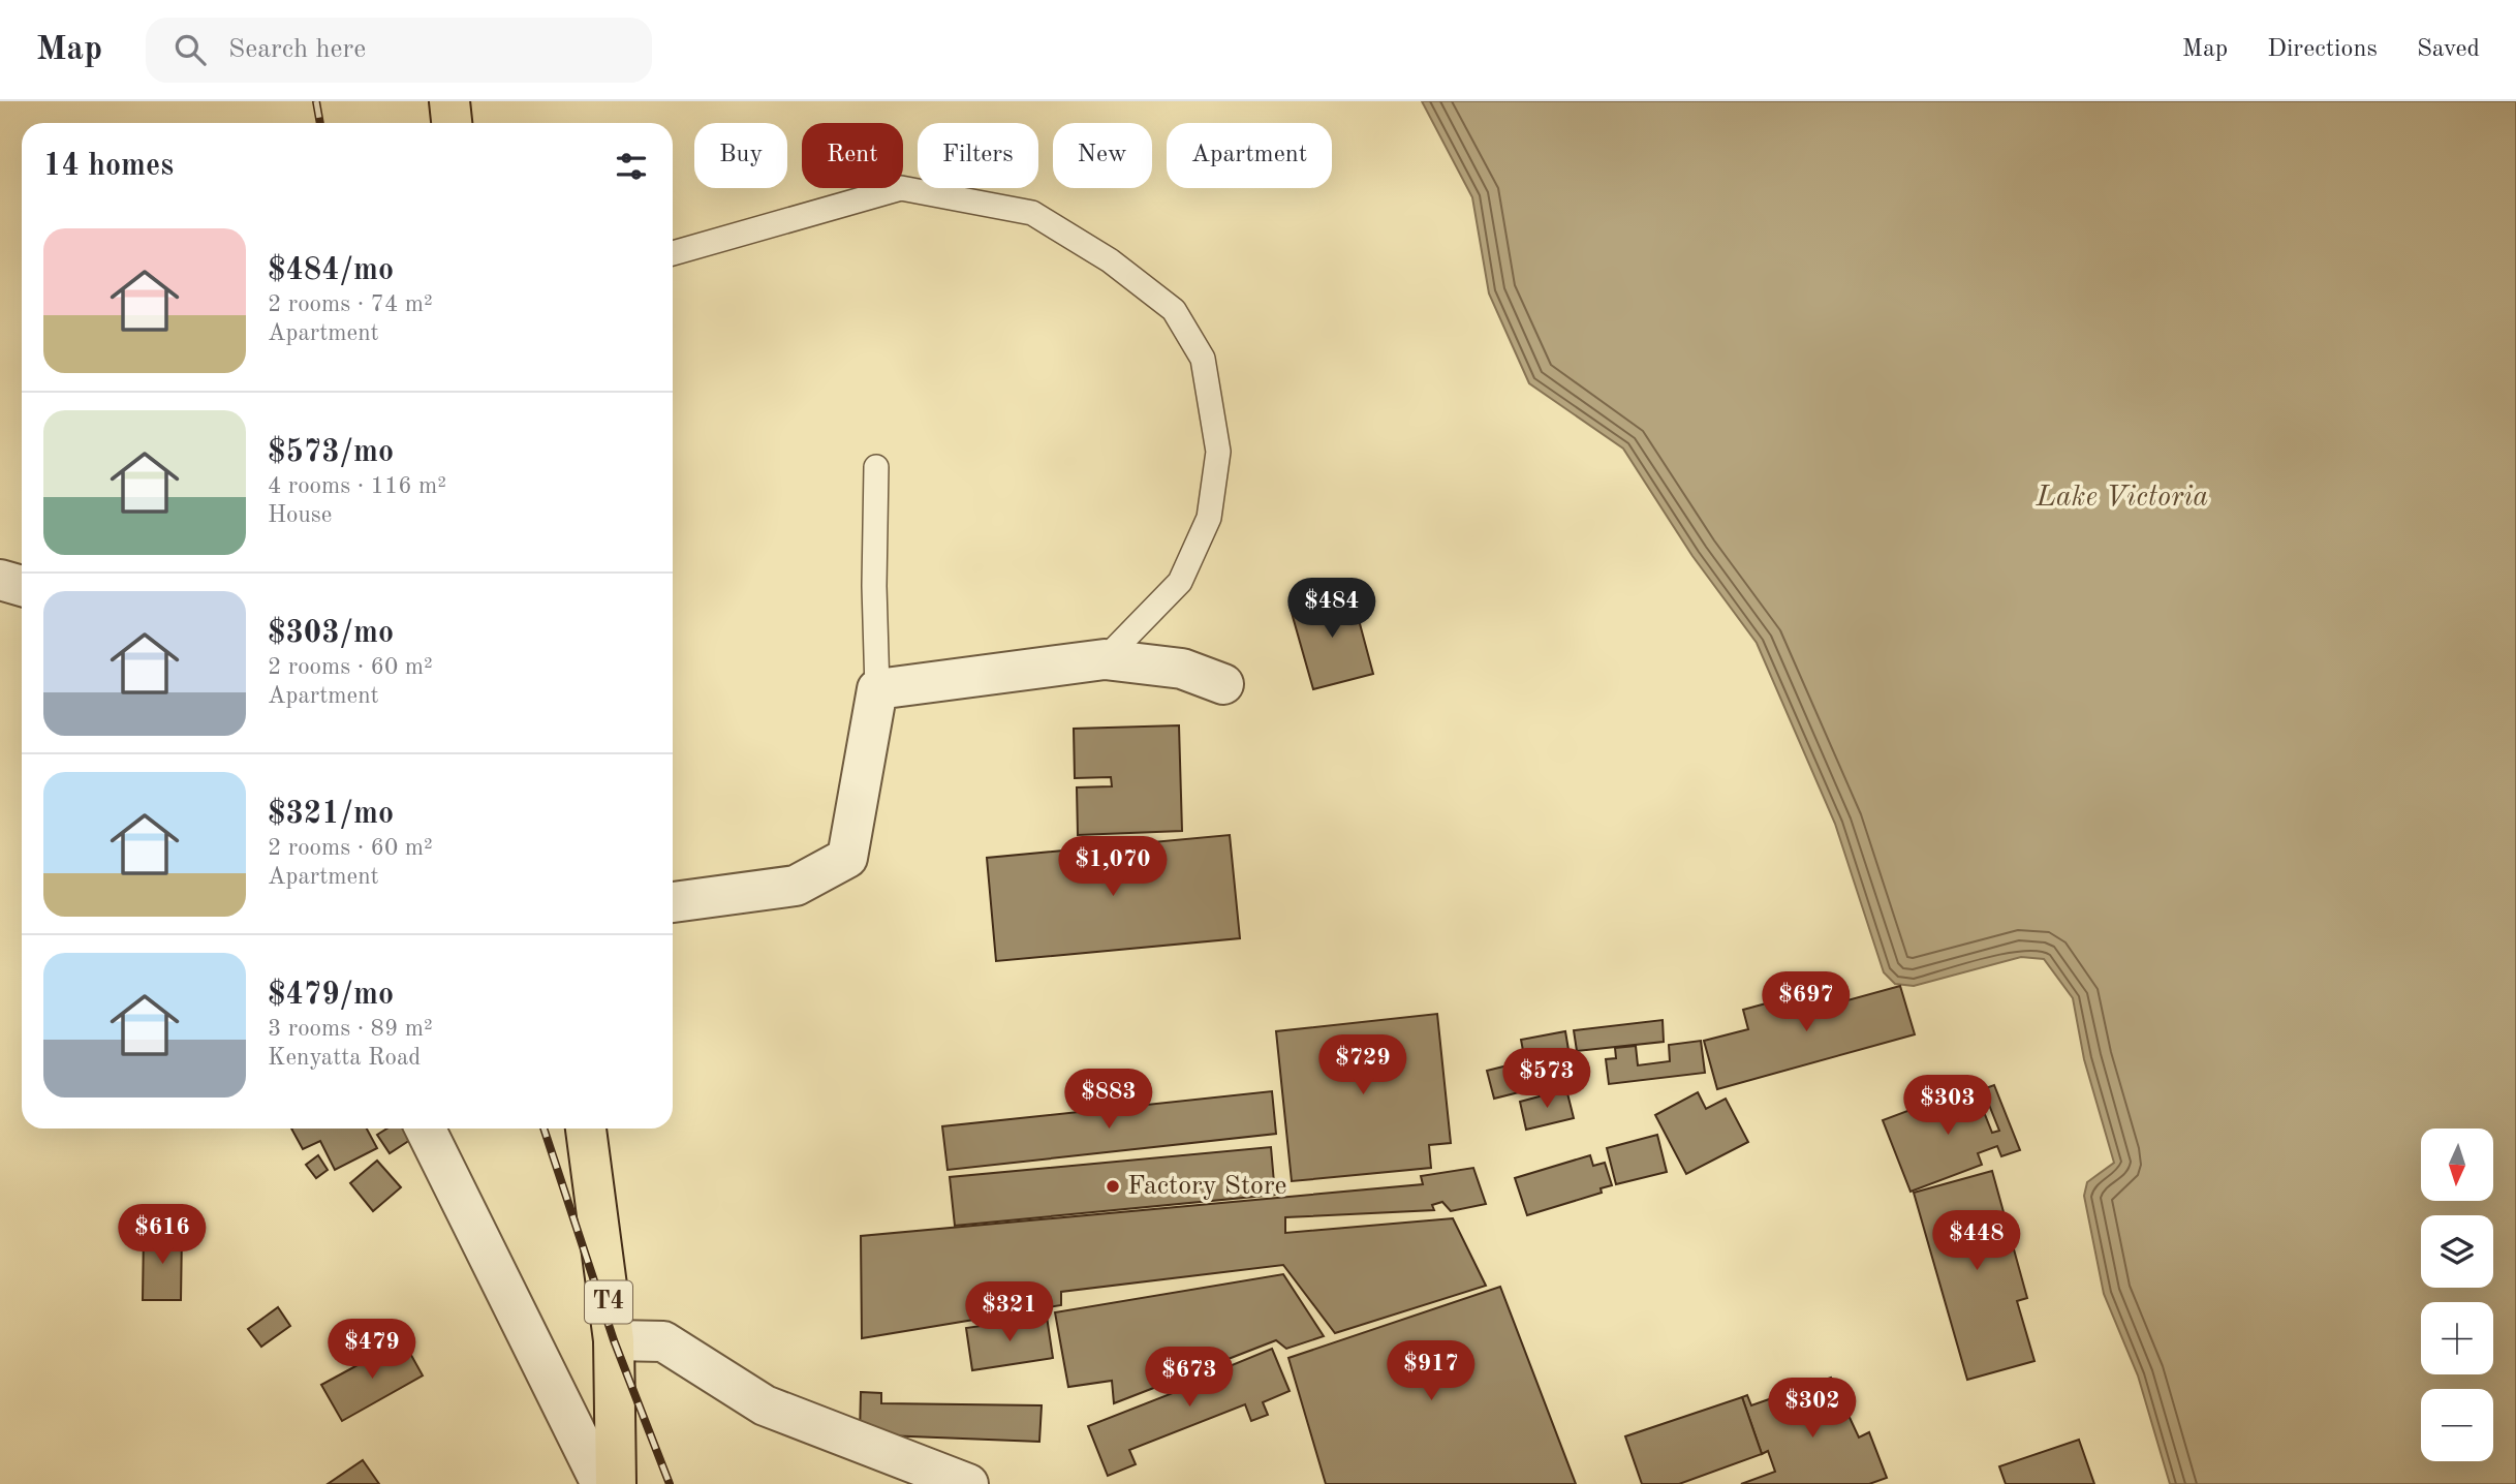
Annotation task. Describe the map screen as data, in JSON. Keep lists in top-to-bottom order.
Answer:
{
  "streets": {
    "highway": ["T4"]
  },
  "water": ["Lake Victoria"],
  "places": ["Factory Store"],
  "north": "bottom",
  "page": {
    "header": "Map",
    "search": "Search here",
    "nav": ["Map", "Directions", "Saved"],
    "chip": [
      "Buy",
      "Rent",
      "Filters",
      "New",
      "Apartment"
    ],
    "heading": "14 homes",
    "list": [
      {
        "name": "$484/mo",
        "note": "2 rooms · 74 m² · Apartment"
      },
      {
        "name": "$573/mo",
        "note": "4 rooms · 116 m² · House"
      },
      {
        "name": "$303/mo",
        "note": "2 rooms · 60 m² · Apartment"
      },
      {
        "name": "$321/mo",
        "note": "2 rooms · 60 m² · Apartment"
      },
      {
        "name": "$479/mo",
        "note": "3 rooms · 89 m² · Kenyatta Road"
      }
    ],
    "price": [
      "$484",
      "$1,070",
      "$697",
      "$729",
      "$573",
      "$883",
      "$303",
      "$616",
      "$448",
      "$321",
      "$479",
      "$917",
      "$673",
      "$302"
    ],
    "map_buttons": ["+", "−"]
  }
}
